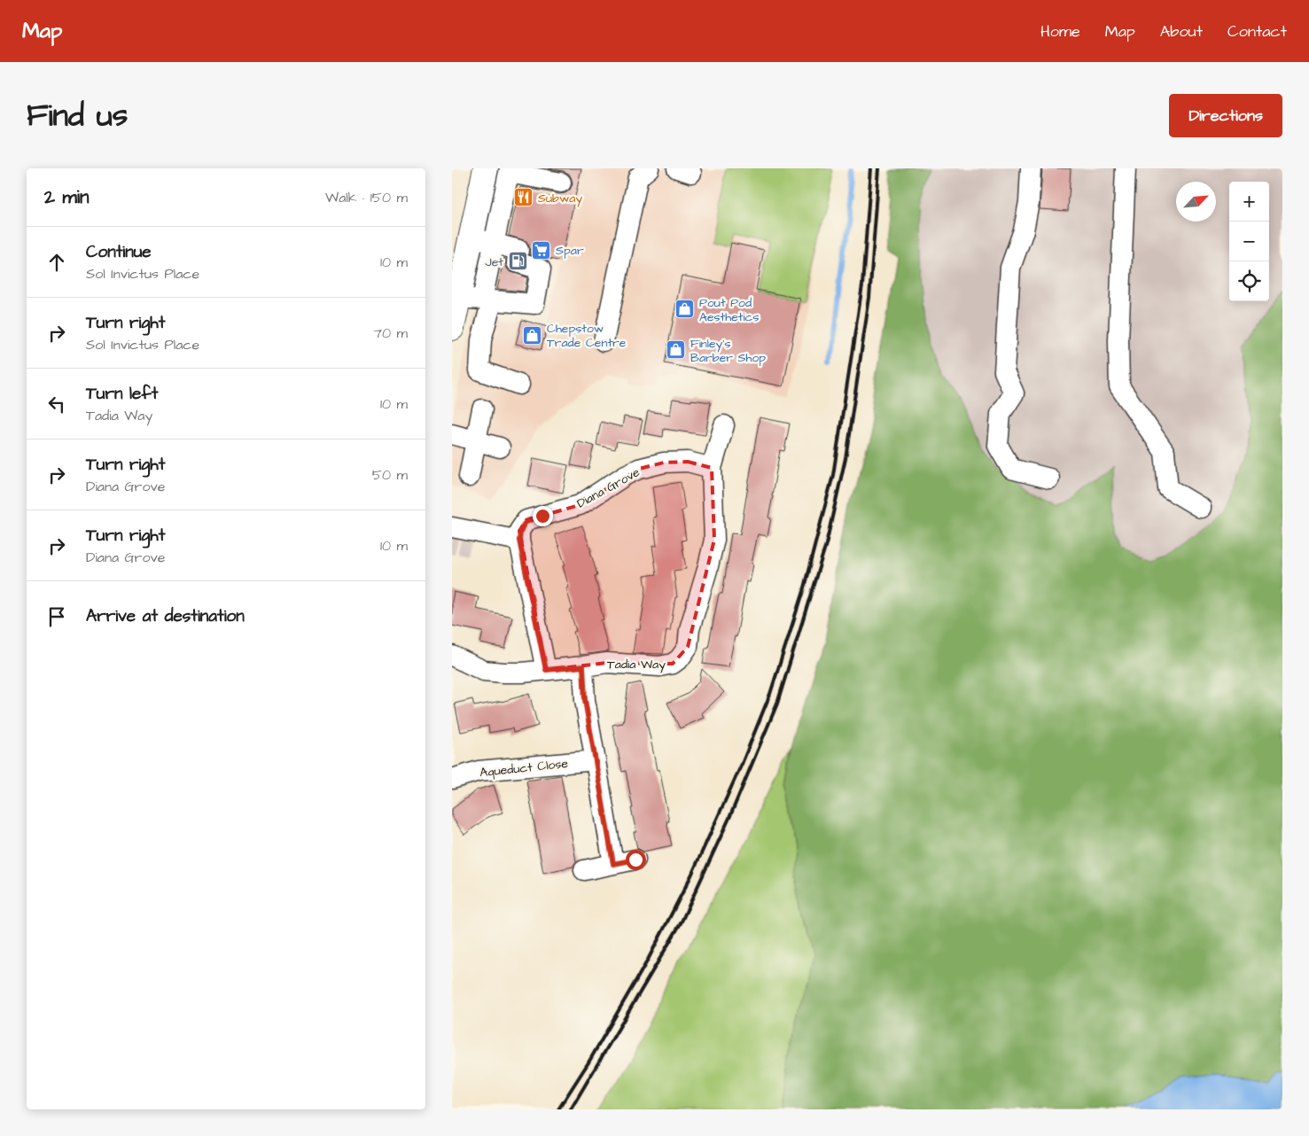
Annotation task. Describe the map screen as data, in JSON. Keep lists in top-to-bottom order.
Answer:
{
  "streets": {
    "street": ["Diana Grove", "Tadia Way", "Aqueduct Close"]
  },
  "crossings": [
    ["Diana Grove", "Tadia Way"]
  ],
  "places": {
    "restaurant": ["Subway"],
    "supermarket": ["Spar"],
    "fuel station": ["Jet"],
    "shop": ["Pout Pod Aesthetics", "Chepstow Trade Centre", "Finley's Barber Shop"]
  },
  "north": "top right",
  "page": {
    "header": "Map",
    "nav": [
      "Home",
      "Map",
      "About",
      "Contact"
    ],
    "title": "Find us",
    "buttons": "Directions",
    "heading": ["2 min", "Walk · 150 m"],
    "map_buttons": ["+", "−"],
    "list": [
      ["Continue", "Sol Invictus Place", "10 m"],
      ["Turn right", "Sol Invictus Place", "70 m"],
      ["Turn left", "Tadia Way", "10 m"],
      ["Turn right", "Diana Grove", "50 m"],
      ["Turn right", "Diana Grove", "10 m"],
      "Arrive at destination"
    ]
  }
}
